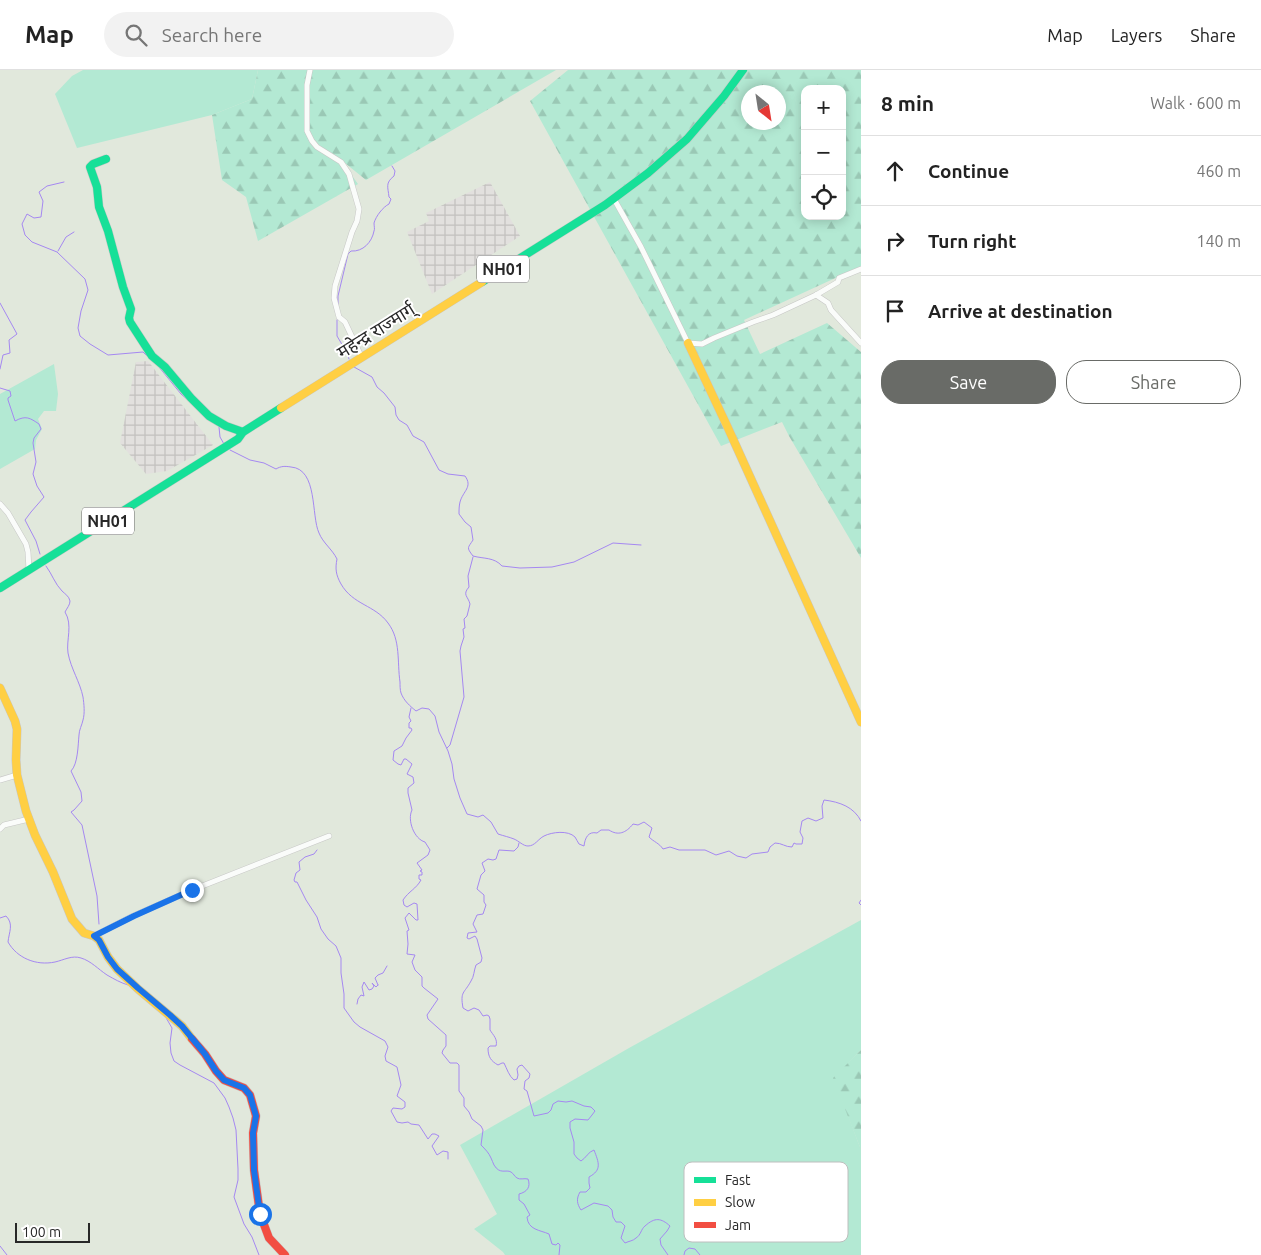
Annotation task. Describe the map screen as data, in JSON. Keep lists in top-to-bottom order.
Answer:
{
  "streets": {
    "main road": ["NH01", "महेन्द्र राज्मार्ग्"]
  },
  "legend": ["Fast", "Slow", "Jam"],
  "scale_bar": "100 m",
  "north": "bottom right",
  "page": {
    "header": "Map",
    "search": "Search here",
    "nav": ["Map", "Layers", "Share"],
    "heading": ["8 min", "Walk · 600 m"],
    "map_buttons": ["+", "−"],
    "list": [
      ["Continue", "460 m"],
      ["Turn right", "140 m"],
      "Arrive at destination"
    ],
    "buttons": ["Save", "Share"],
    "scale": "100 m"
  }
}
